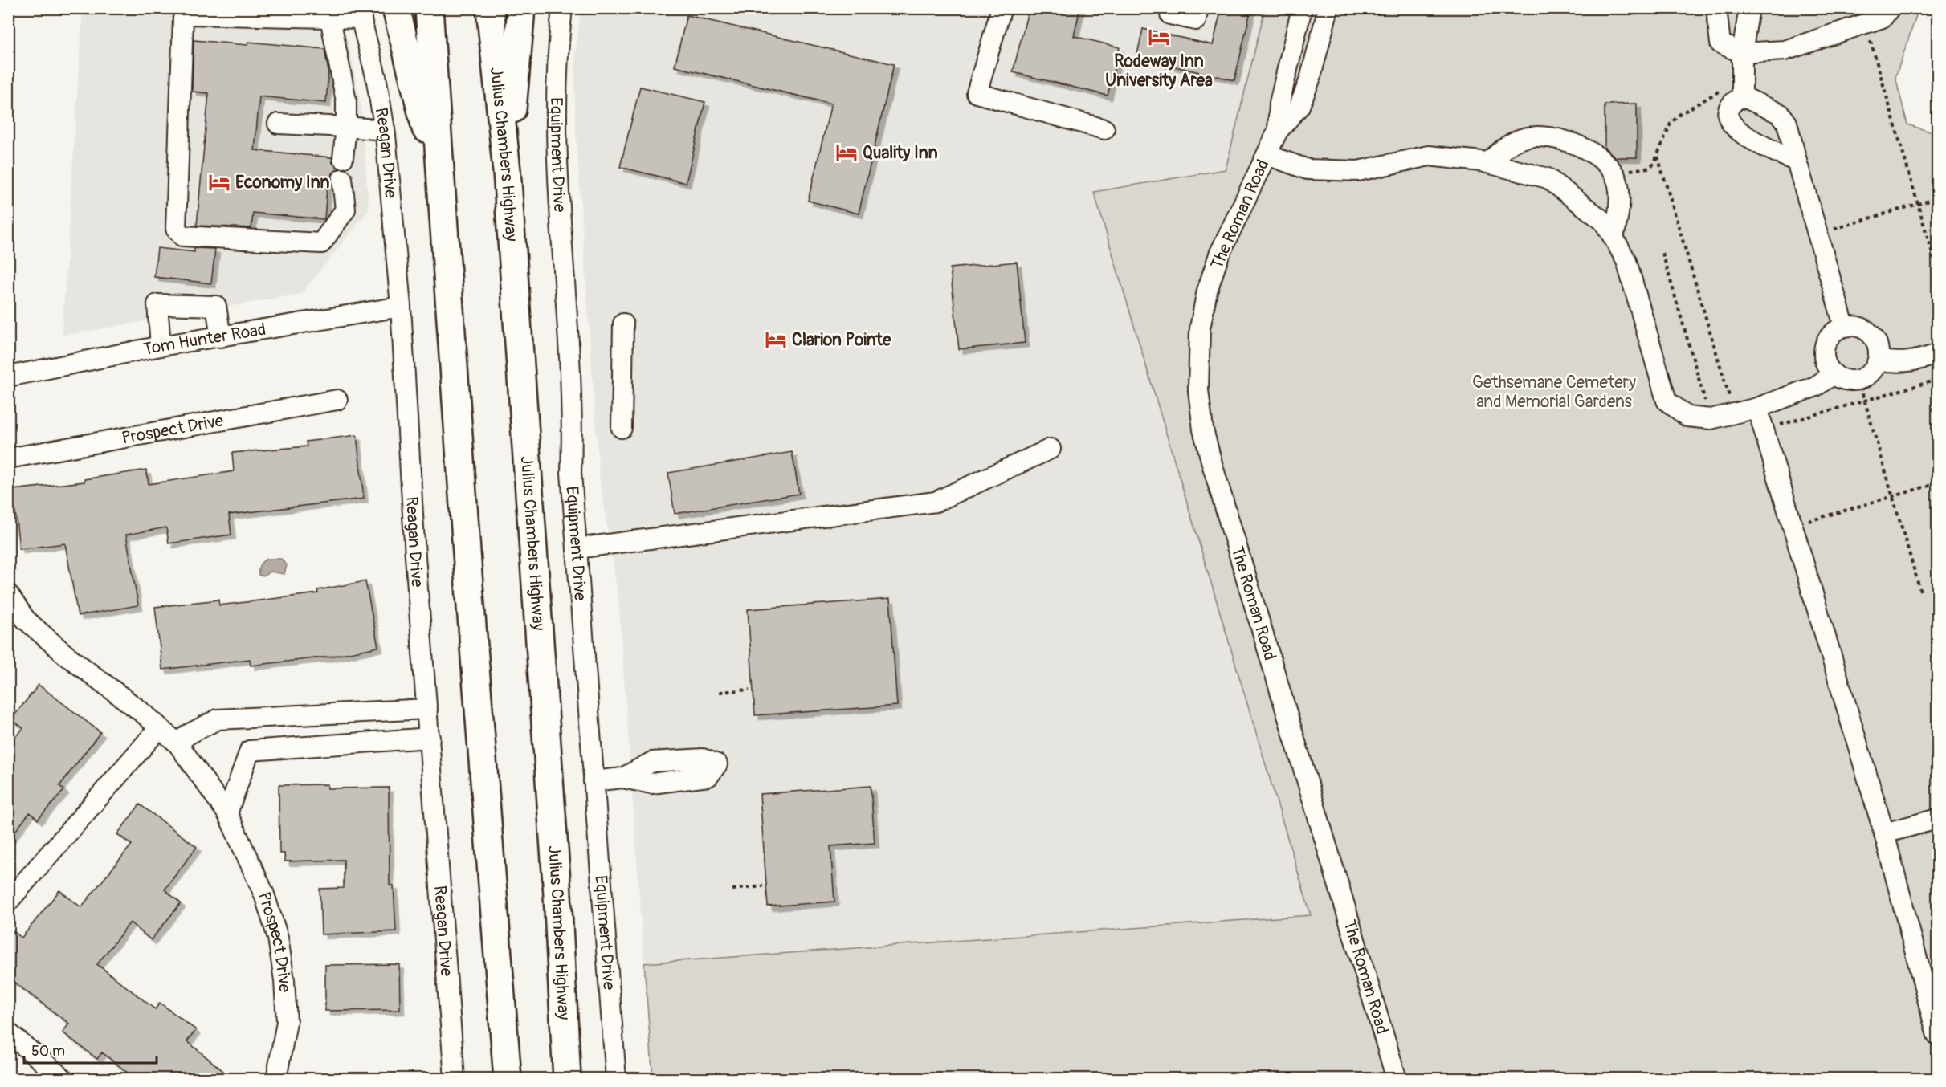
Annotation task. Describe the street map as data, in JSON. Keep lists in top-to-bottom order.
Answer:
{
  "streets": {
    "highway": ["Julius Chambers Highway"],
    "street": [
      "Reagan Drive",
      "Equipment Drive",
      "The Roman Road",
      "Tom Hunter Road",
      "Prospect Drive"
    ]
  },
  "crossings": [
    ["Reagan Drive", "Tom Hunter Road"]
  ],
  "parks": ["Gethsemane Cemetery and Memorial Gardens"],
  "places": {
    "hotel": [
      "Rodeway Inn University Area",
      "Quality Inn",
      "Economy Inn",
      "Clarion Pointe"
    ]
  },
  "scale_bar": "50 m"
}
